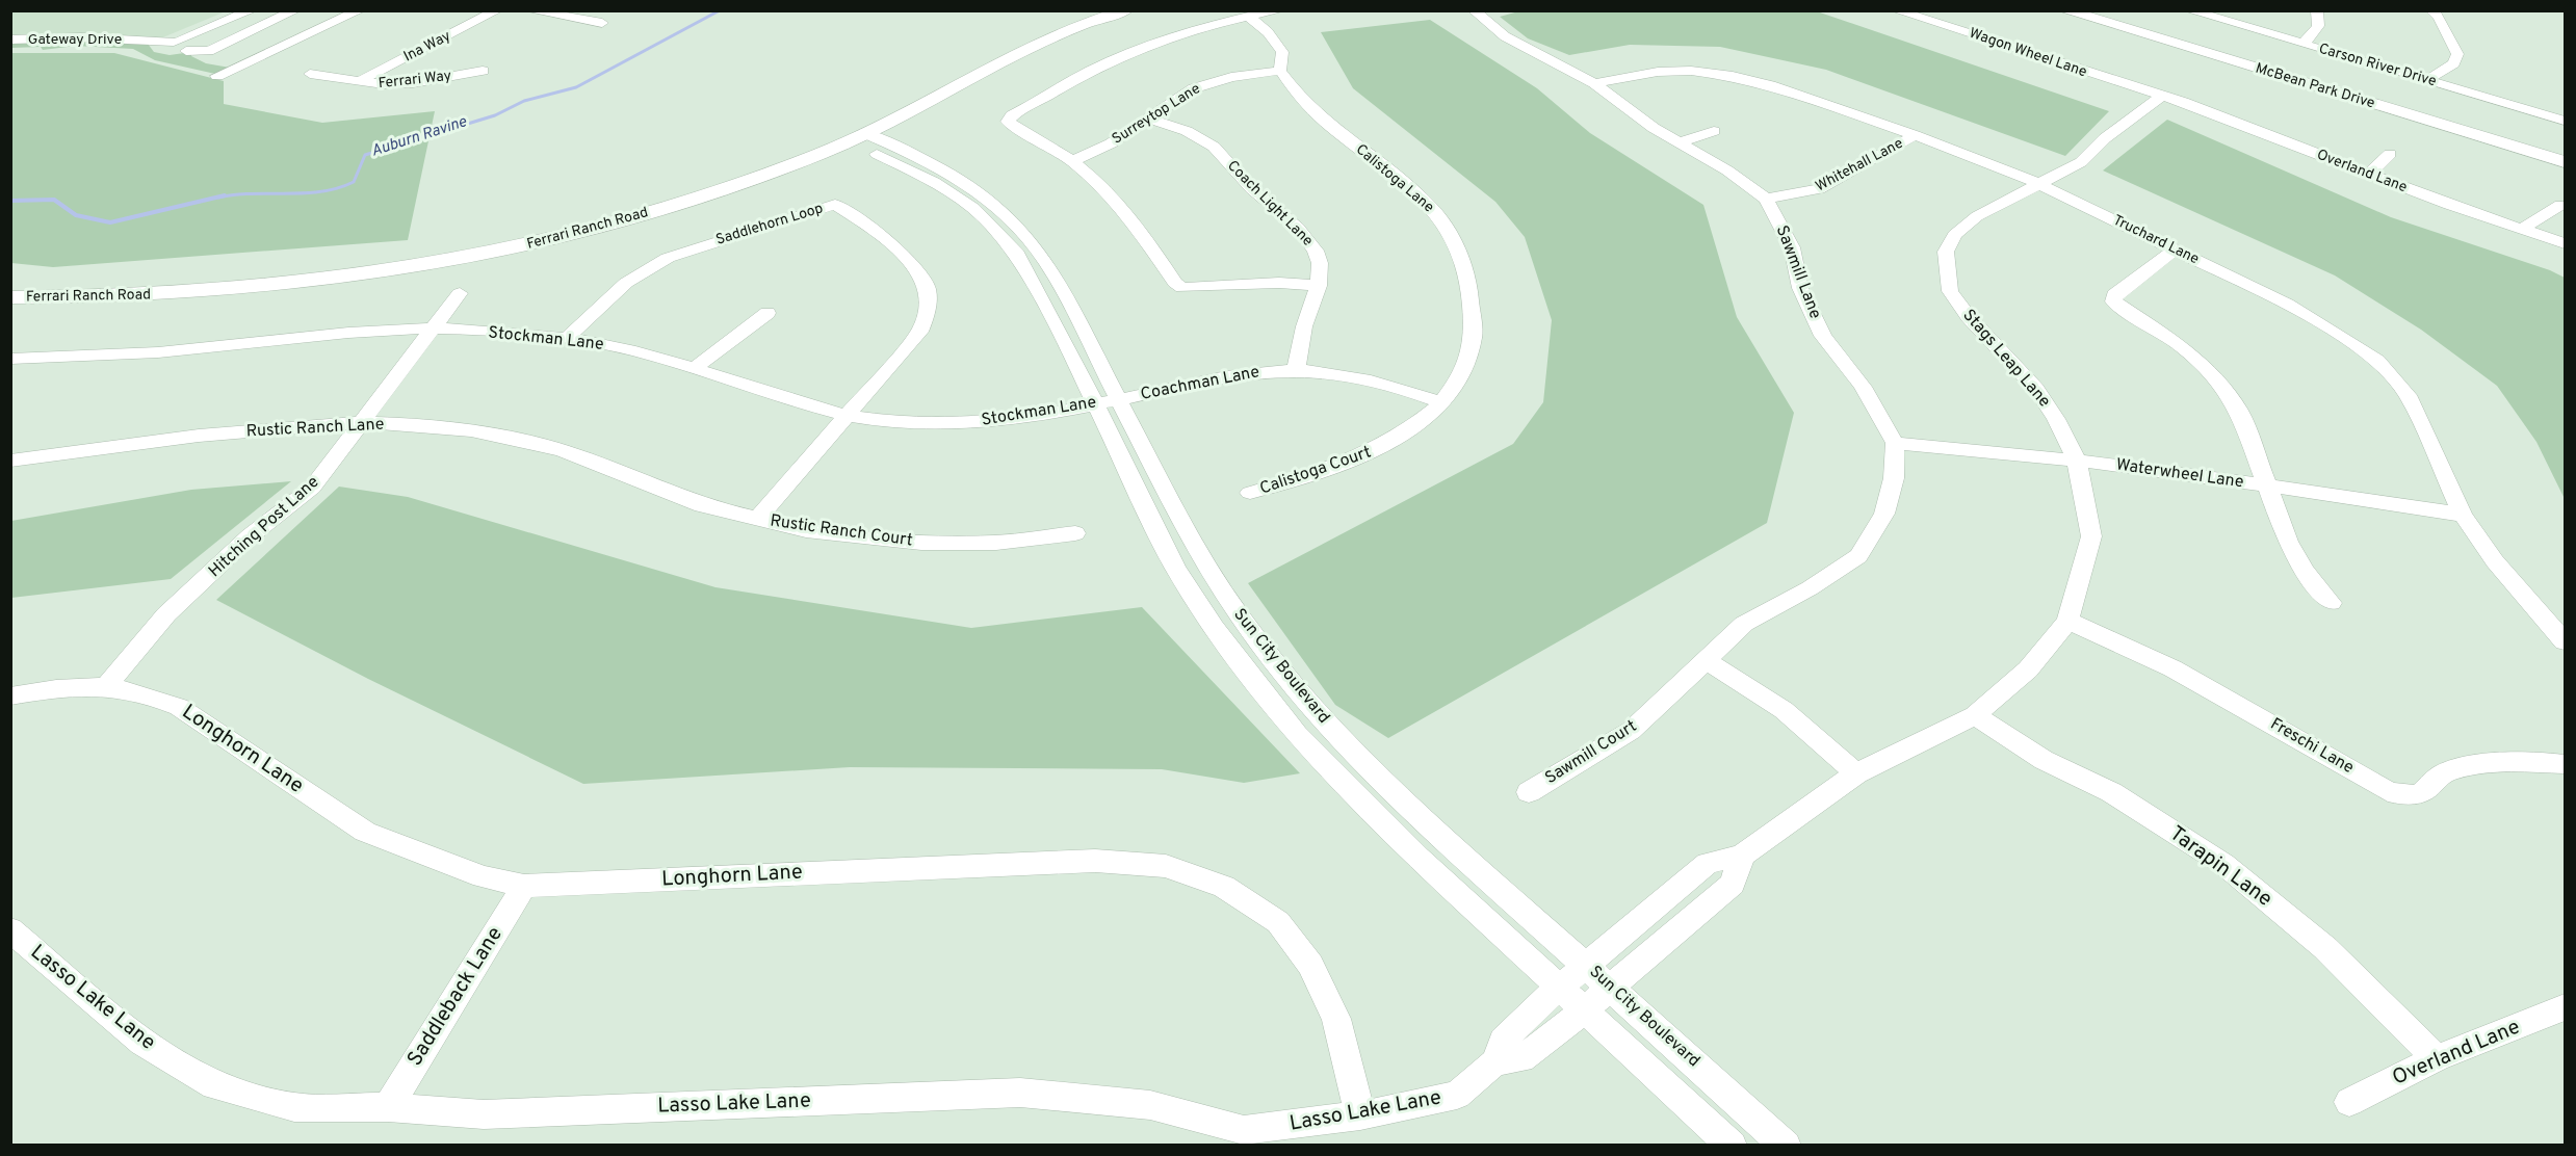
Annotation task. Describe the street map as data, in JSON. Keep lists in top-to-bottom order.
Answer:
{
  "streets": {
    "main road": ["McBean Park Drive", "Ferrari Ranch Road"],
    "street": [
      "Gateway Drive",
      "Ina Way",
      "Wagon Wheel Lane",
      "Carson River Drive",
      "Ferrari Way",
      "Surreytop Lane",
      "Whitehall Lane",
      "Overland Lane",
      "Calistoga Lane",
      "Coach Light Lane",
      "Saddlehorn Loop",
      "Truchard Lane",
      "Sawmill Lane",
      "Stockman Lane",
      "Stags Leap Lane",
      "Coachman Lane",
      "Rustic Ranch Lane",
      "Calistoga Court",
      "Waterwheel Lane",
      "Hitching Post Lane",
      "Rustic Ranch Court",
      "Sun City Boulevard",
      "Freschi Lane",
      "Longhorn Lane",
      "Sawmill Court",
      "Tarapin Lane",
      "Saddleback Lane",
      "Lasso Lake Lane"
    ]
  },
  "crossings": [
    ["Ina Way", "Ferrari Way"],
    ["Wagon Wheel Lane", "Overland Lane"],
    ["Wagon Wheel Lane", "Stags Leap Lane"],
    ["Surreytop Lane", "Calistoga Lane"],
    ["Surreytop Lane", "Coach Light Lane"],
    ["Whitehall Lane", "Truchard Lane"],
    ["Whitehall Lane", "Sawmill Lane"],
    ["Overland Lane", "Stags Leap Lane"],
    ["Overland Lane", "Tarapin Lane"],
    ["Calistoga Lane", "Coachman Lane"],
    ["Calistoga Lane", "Calistoga Court"],
    ["Coach Light Lane", "Coachman Lane"],
    ["Saddlehorn Loop", "Stockman Lane"],
    ["Ferrari Ranch Road", "Sun City Boulevard"],
    ["Truchard Lane", "Sawmill Lane"],
    ["Truchard Lane", "Stags Leap Lane"],
    ["Truchard Lane", "Waterwheel Lane"],
    ["Sawmill Lane", "Waterwheel Lane"],
    ["Stockman Lane", "Coachman Lane"],
    ["Stockman Lane", "Hitching Post Lane"],
    ["Stockman Lane", "Sun City Boulevard"],
    ["Stags Leap Lane", "Waterwheel Lane"],
    ["Stags Leap Lane", "Sun City Boulevard"],
    ["Stags Leap Lane", "Freschi Lane"],
    ["Stags Leap Lane", "Tarapin Lane"],
    ["Stags Leap Lane", "Lasso Lake Lane"],
    ["Coachman Lane", "Calistoga Court"],
    ["Coachman Lane", "Sun City Boulevard"],
    ["Rustic Ranch Lane", "Hitching Post Lane"],
    ["Rustic Ranch Lane", "Rustic Ranch Court"],
    ["Hitching Post Lane", "Longhorn Lane"],
    ["Sun City Boulevard", "Lasso Lake Lane"],
    ["Longhorn Lane", "Saddleback Lane"],
    ["Longhorn Lane", "Lasso Lake Lane"],
    ["Saddleback Lane", "Lasso Lake Lane"]
  ],
  "water": ["Auburn Ravine"]
}
